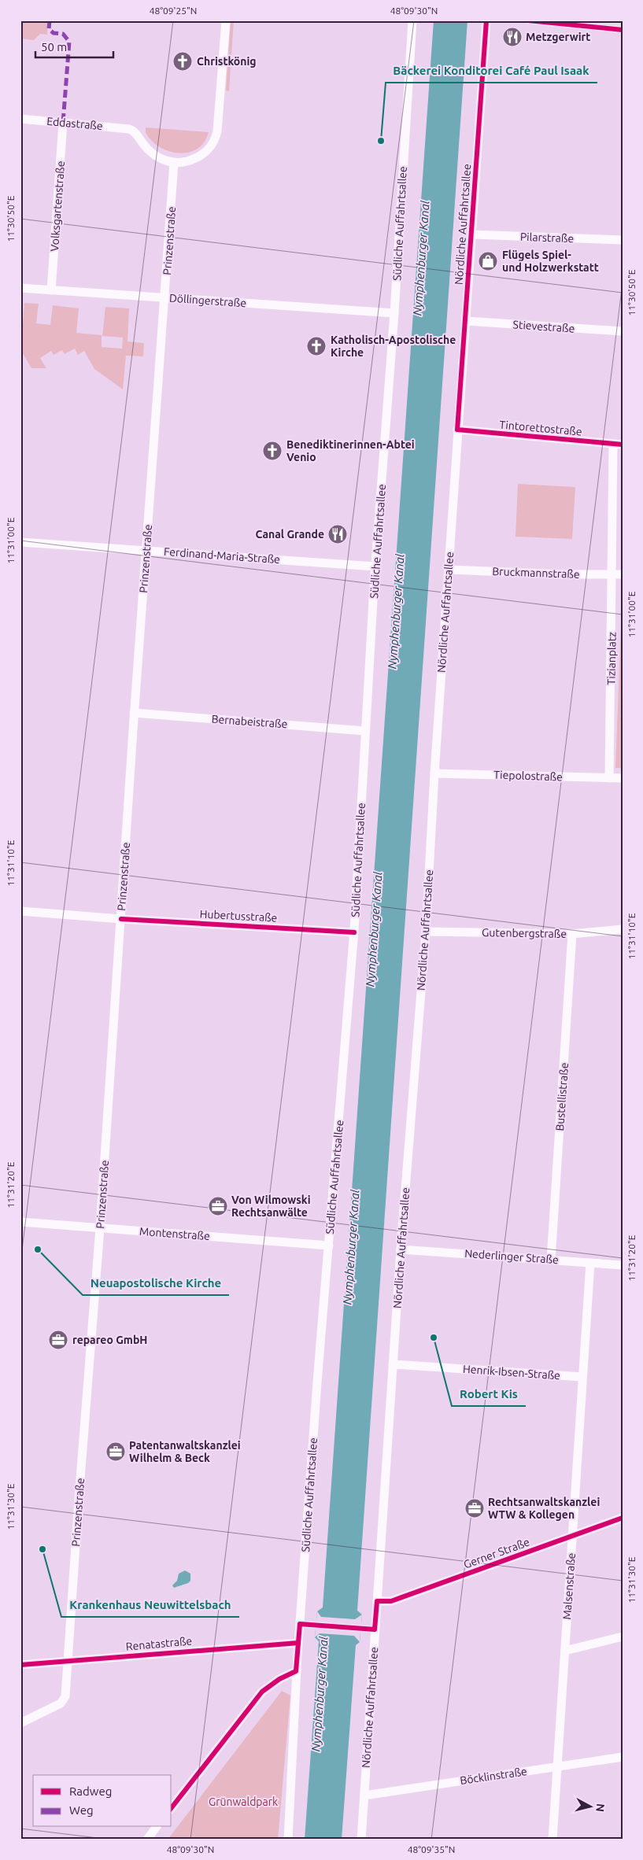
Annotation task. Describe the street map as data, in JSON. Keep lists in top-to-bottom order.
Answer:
{
  "streets": {
    "street": [
      "Eddastraße",
      "Volksgartenstraße",
      "Südliche Auffahrtsallee",
      "Nördliche Auffahrtsallee",
      "Pilarstraße",
      "Prinzenstraße",
      "Döllingerstraße",
      "Stievestraße",
      "Tintorettostraße",
      "Ferdinand-Maria-Straße",
      "Bruckmannstraße",
      "Tizianplatz",
      "Bernabeistraße",
      "Tiepolostraße",
      "Hubertusstraße",
      "Gutenbergstraße",
      "Bustellistraße",
      "Montenstraße",
      "Nederlinger Straße",
      "Henrik-Ibsen-Straße",
      "Gerner Straße",
      "Malsenstraße",
      "Renatastraße",
      "Böcklinstraße"
    ]
  },
  "crossings": [
    ["Eddastraße", "Volksgartenstraße"],
    ["Eddastraße", "Prinzenstraße"],
    ["Volksgartenstraße", "Döllingerstraße"],
    ["Südliche Auffahrtsallee", "Döllingerstraße"],
    ["Südliche Auffahrtsallee", "Ferdinand-Maria-Straße"],
    ["Südliche Auffahrtsallee", "Bernabeistraße"],
    ["Südliche Auffahrtsallee", "Hubertusstraße"],
    ["Südliche Auffahrtsallee", "Montenstraße"],
    ["Südliche Auffahrtsallee", "Renatastraße"],
    ["Nördliche Auffahrtsallee", "Pilarstraße"],
    ["Nördliche Auffahrtsallee", "Stievestraße"],
    ["Nördliche Auffahrtsallee", "Tintorettostraße"],
    ["Nördliche Auffahrtsallee", "Bruckmannstraße"],
    ["Nördliche Auffahrtsallee", "Tiepolostraße"],
    ["Nördliche Auffahrtsallee", "Gutenbergstraße"],
    ["Nördliche Auffahrtsallee", "Nederlinger Straße"],
    ["Nördliche Auffahrtsallee", "Henrik-Ibsen-Straße"],
    ["Nördliche Auffahrtsallee", "Gerner Straße"],
    ["Nördliche Auffahrtsallee", "Böcklinstraße"],
    ["Prinzenstraße", "Döllingerstraße"],
    ["Prinzenstraße", "Ferdinand-Maria-Straße"],
    ["Prinzenstraße", "Bernabeistraße"],
    ["Prinzenstraße", "Hubertusstraße"],
    ["Prinzenstraße", "Montenstraße"],
    ["Prinzenstraße", "Renatastraße"],
    ["Tintorettostraße", "Tizianplatz"],
    ["Bruckmannstraße", "Tizianplatz"],
    ["Tizianplatz", "Tiepolostraße"],
    ["Gutenbergstraße", "Bustellistraße"],
    ["Bustellistraße", "Nederlinger Straße"],
    ["Nederlinger Straße", "Malsenstraße"],
    ["Henrik-Ibsen-Straße", "Malsenstraße"],
    ["Gerner Straße", "Malsenstraße"],
    ["Malsenstraße", "Böcklinstraße"]
  ],
  "water": ["Nymphenburger Kanal"],
  "parks": ["Grünwaldpark"],
  "places": {
    "restaurant": ["Metzgerwirt", "Canal Grande"],
    "church": ["Christkönig", "Katholisch-Apostolische Kirche", "Benediktinerinnen-Abtei Venio"],
    "other": [
      "Bäckerei Konditorei Café Paul Isaak",
      "Neuapostolische Kirche",
      "Robert Kis",
      "Krankenhaus Neuwittelsbach"
    ],
    "shop": ["Flügels Spiel- und Holzwerkstatt"],
    "office": [
      "Von Wilmowski Rechtsanwälte",
      "repareo GmbH",
      "Patentanwaltskanzlei Wilhelm & Beck",
      "Rechtsanwaltskanzlei WTW & Kollegen"
    ]
  },
  "legend": ["Radweg", "Weg"],
  "scale_bar": "50 m",
  "north": "right",
  "coordinates": [
    "48°09'25\"N",
    "48°09'30\"N",
    "11°30'50\"E",
    "11°31'00\"E",
    "11°31'10\"E",
    "11°31'20\"E",
    "11°31'30\"E",
    "48°09'35\"N"
  ]
}
